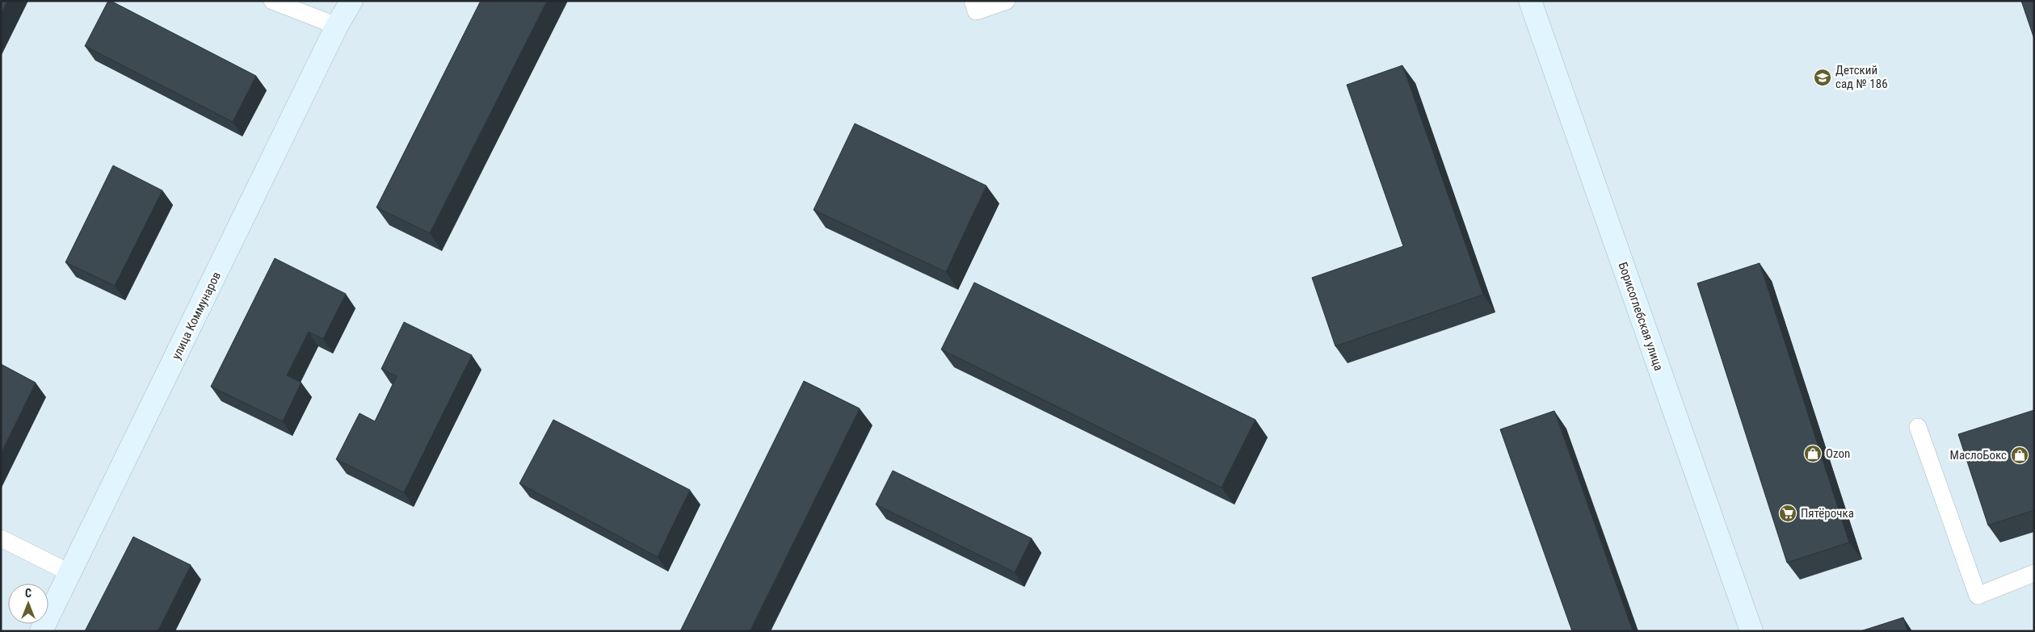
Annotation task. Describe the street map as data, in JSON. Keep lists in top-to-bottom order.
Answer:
{
  "streets": {
    "street": ["улица Коммунаров", "Борисоглебская улица"]
  },
  "places": {
    "school or university": ["Детский сад № 186"],
    "shop": ["Ozon", "МаслоБокс"],
    "supermarket": ["Пятёрочка"]
  },
  "north": "top"
}
